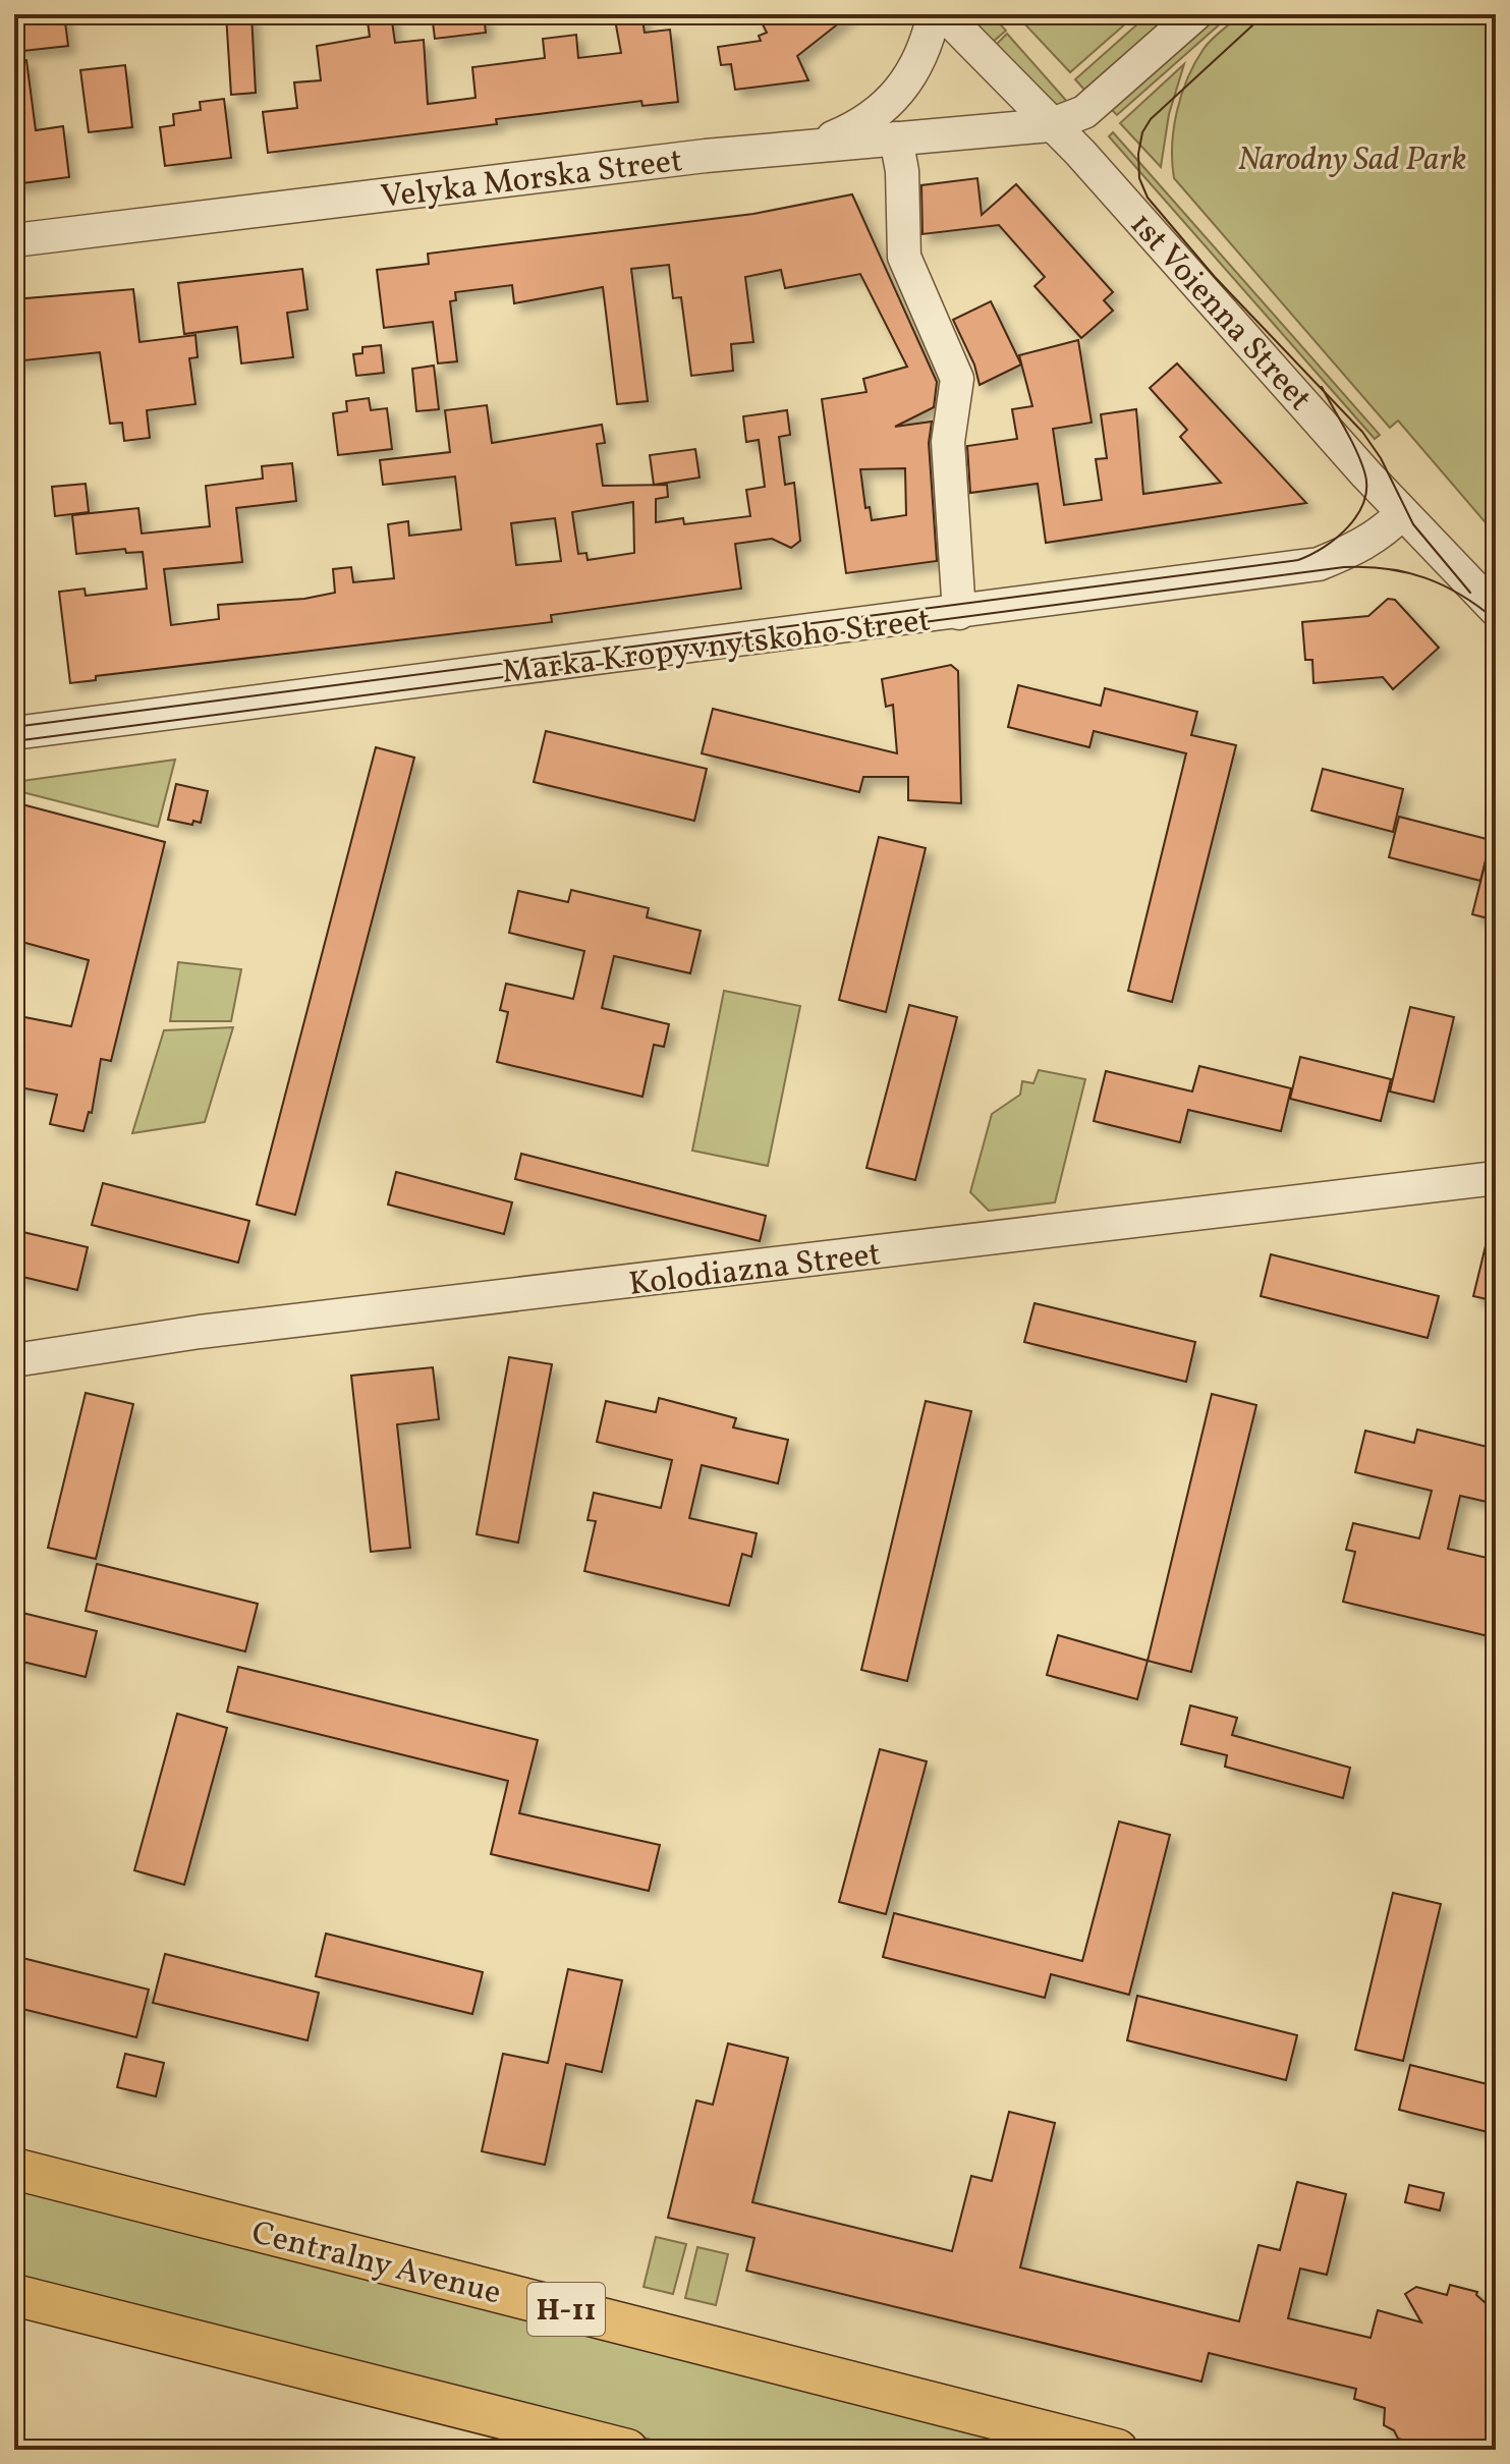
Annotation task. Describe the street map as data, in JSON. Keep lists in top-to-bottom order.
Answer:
{
  "streets": {
    "main road": ["Centralny Avenue", "Н-11"],
    "street": [
      "Velyka Morska Street",
      "1st Voienna Street",
      "Marka Kropyvnytskoho Street",
      "Kolodiazna Street"
    ]
  },
  "crossings": [
    ["Velyka Morska Street", "1st Voienna Street"],
    ["1st Voienna Street", "Marka Kropyvnytskoho Street"]
  ],
  "parks": ["Narodny Sad Park"]
}
